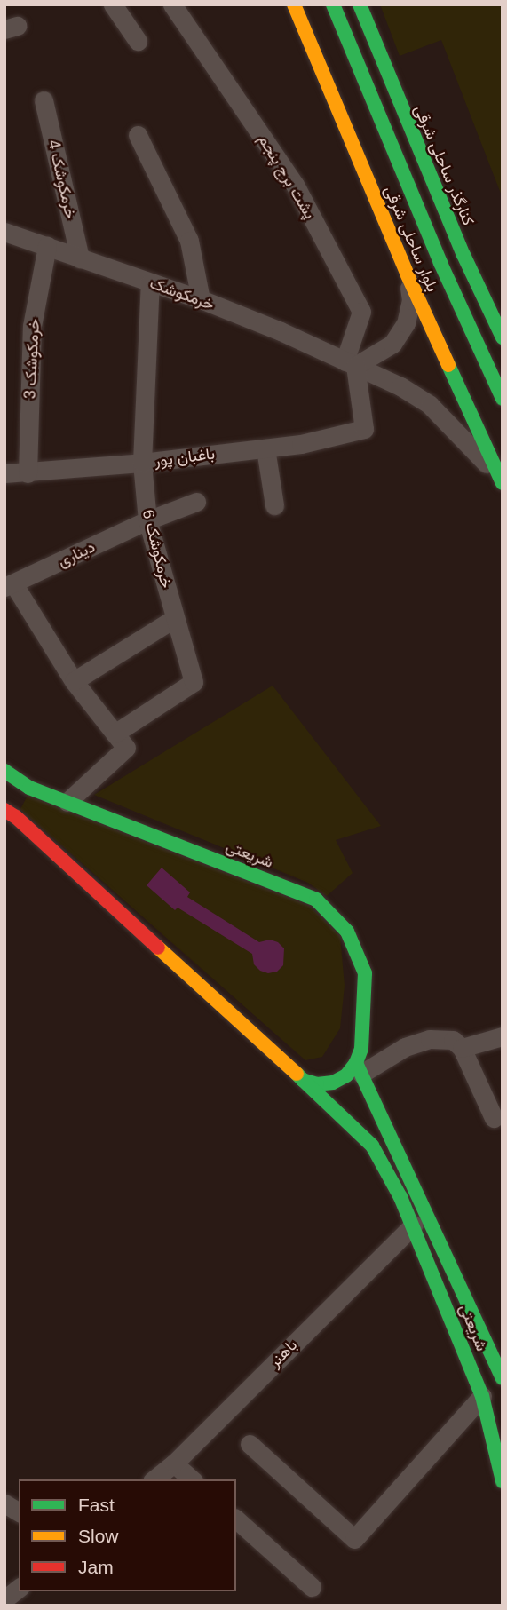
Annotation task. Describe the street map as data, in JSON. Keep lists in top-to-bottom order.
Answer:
{
  "streets": {
    "main road": ["کنارگذر ساحلی شرقی", "بلوار ساحلی شرقی", "شریعتی"],
    "street": [
      "پشت برج پنجم",
      "خرمکوشک 4",
      "خرمکوشک",
      "خرمکوشک 3",
      "باغبان پور",
      "خرمکوشک 6",
      "دیناری",
      "باهنر"
    ]
  },
  "crossings": [
    ["پشت برج پنجم", "خرمکوشک"],
    ["پشت برج پنجم", "باغبان پور"],
    ["خرمکوشک 4", "خرمکوشک"],
    ["بلوار ساحلی شرقی", "خرمکوشک"],
    ["خرمکوشک", "خرمکوشک 3"],
    ["خرمکوشک", "باغبان پور"],
    ["خرمکوشک", "خرمکوشک 6"],
    ["خرمکوشک 3", "باغبان پور"],
    ["باغبان پور", "خرمکوشک 6"],
    ["خرمکوشک 6", "دیناری"],
    ["شریعتی", "باهنر"]
  ],
  "legend": ["Fast", "Slow", "Jam"]
}
